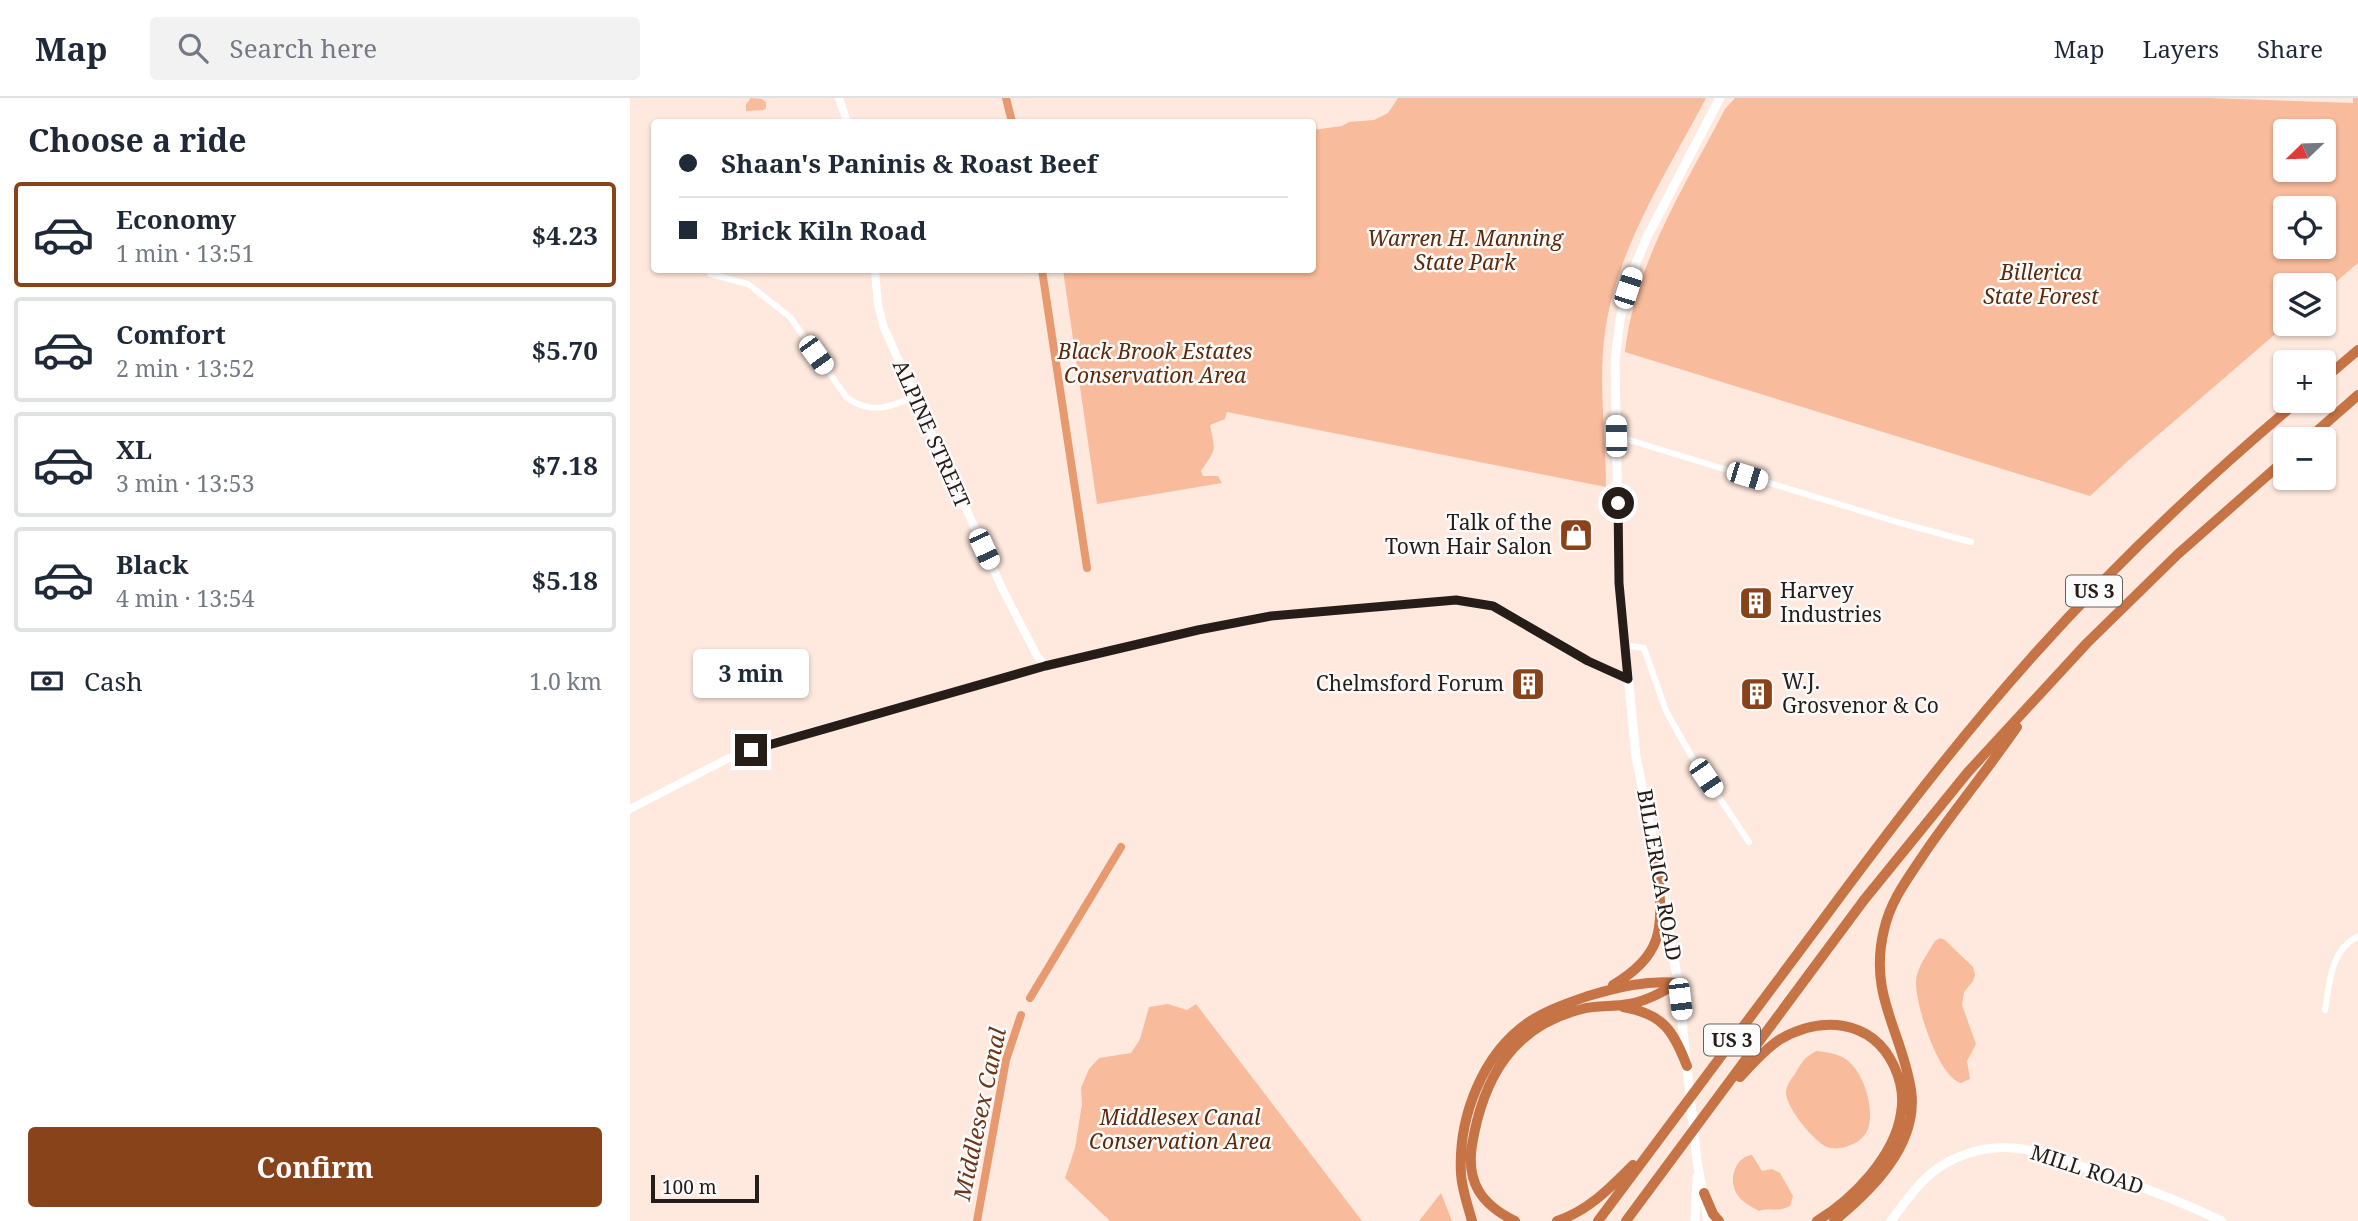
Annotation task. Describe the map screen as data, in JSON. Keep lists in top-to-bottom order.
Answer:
{
  "streets": {
    "highway": ["US 3"],
    "main road": ["BILLERICA ROAD", "MILL ROAD"],
    "street": ["ALPINE STREET"]
  },
  "water": ["Middlesex Canal"],
  "parks": [
    "Warren H. Manning State Park",
    "Billerica State Forest",
    "Black Brook Estates Conservation Area",
    "Middlesex Canal Conservation Area"
  ],
  "places": {
    "shop": ["Talk of the Town Hair Salon"],
    "building": ["Harvey Industries", "Chelmsford Forum", "W.J. Grosvenor & Co"]
  },
  "scale_bar": "100 m",
  "north": "bottom left",
  "page": {
    "header": "Map",
    "search": "Search here",
    "nav": ["Map", "Layers", "Share"],
    "heading": "Choose a ride",
    "map_buttons": ["+", "−"],
    "banner": ["Shaan's Paninis & Roast Beef", "Brick Kiln Road"],
    "list": [
      {
        "name": "Economy",
        "note": "1 min · 13:51",
        "value": "$4.23"
      },
      {
        "name": "Comfort",
        "note": "2 min · 13:52",
        "value": "$5.70"
      },
      {
        "name": "XL",
        "note": "3 min · 13:53",
        "value": "$7.18"
      },
      {
        "name": "Black",
        "note": "4 min · 13:54",
        "value": "$5.18"
      }
    ],
    "pay": ["Cash", "1.0 km"],
    "bubble": "3 min",
    "buttons": "Confirm",
    "scale": "100 m"
  }
}
